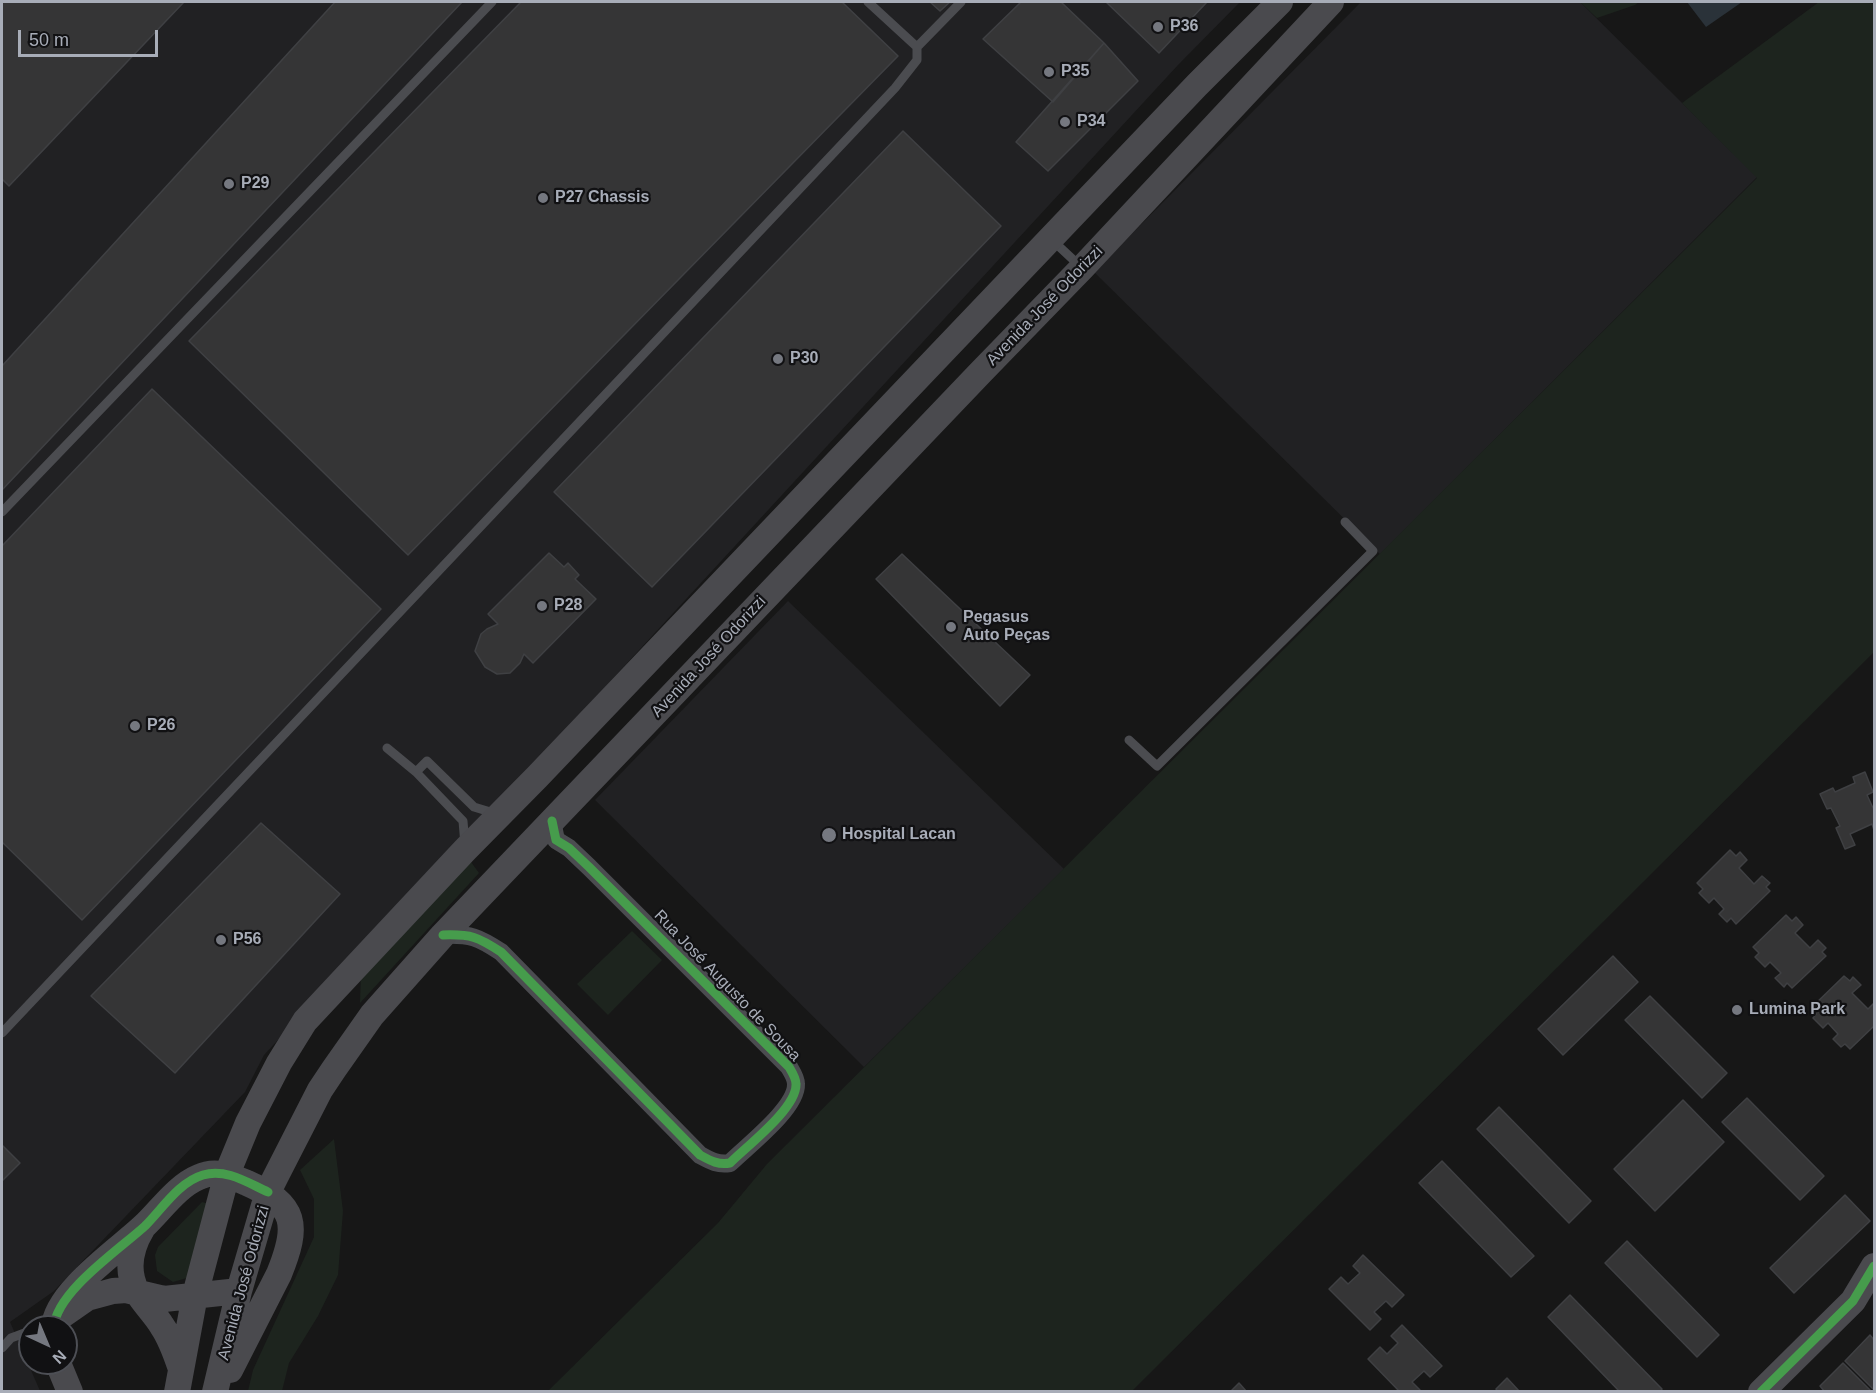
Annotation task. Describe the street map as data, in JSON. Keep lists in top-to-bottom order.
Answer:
{
  "streets": {
    "main road": ["Avenida José Odorizzi"],
    "street": ["Rua José Augusto de Sousa"]
  },
  "crossings": [
    ["Avenida José Odorizzi", "Rua José Augusto de Sousa"]
  ],
  "places": [
    "P36",
    "P35",
    "P34",
    "P29",
    "P27 Chassis",
    "P30",
    "P28",
    "Pegasus Auto Peças",
    "P26",
    "Hospital Lacan",
    "P56",
    "Lumina Park"
  ],
  "scale_bar": "50 m",
  "north": "bottom right"
}
